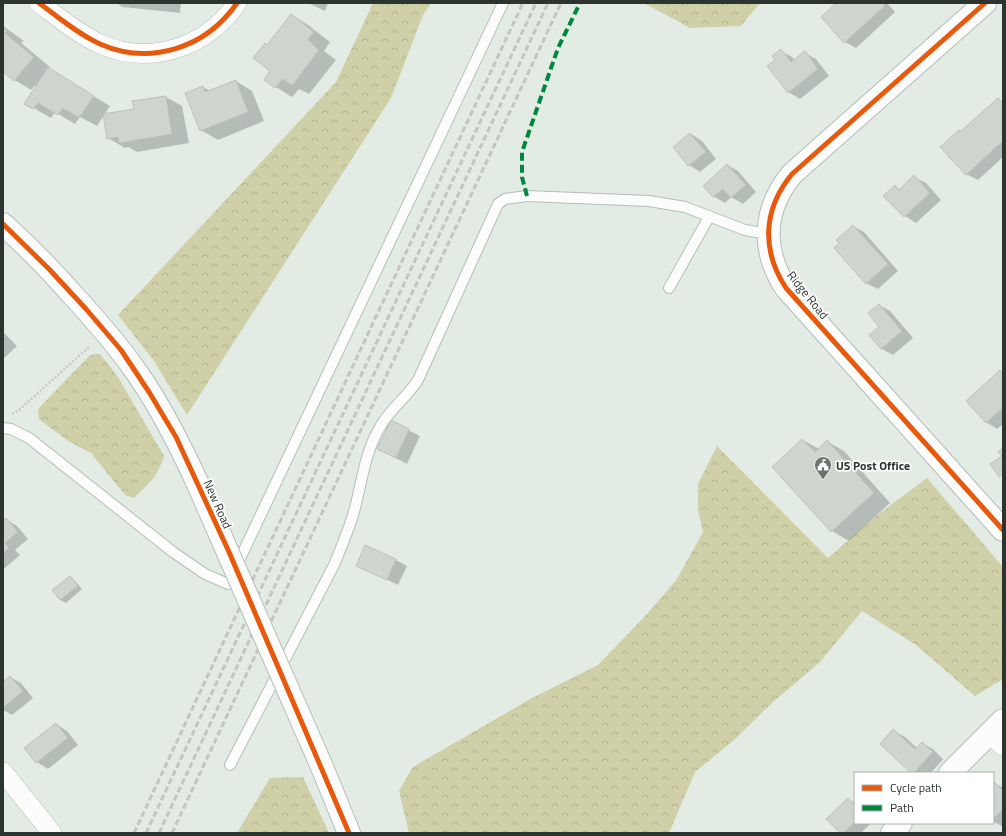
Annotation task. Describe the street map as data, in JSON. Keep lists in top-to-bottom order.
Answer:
{
  "streets": {
    "street": ["Ridge Road", "New Road"]
  },
  "places": {
    "public building": ["US Post Office"]
  },
  "legend": ["Cycle path", "Path"]
}
